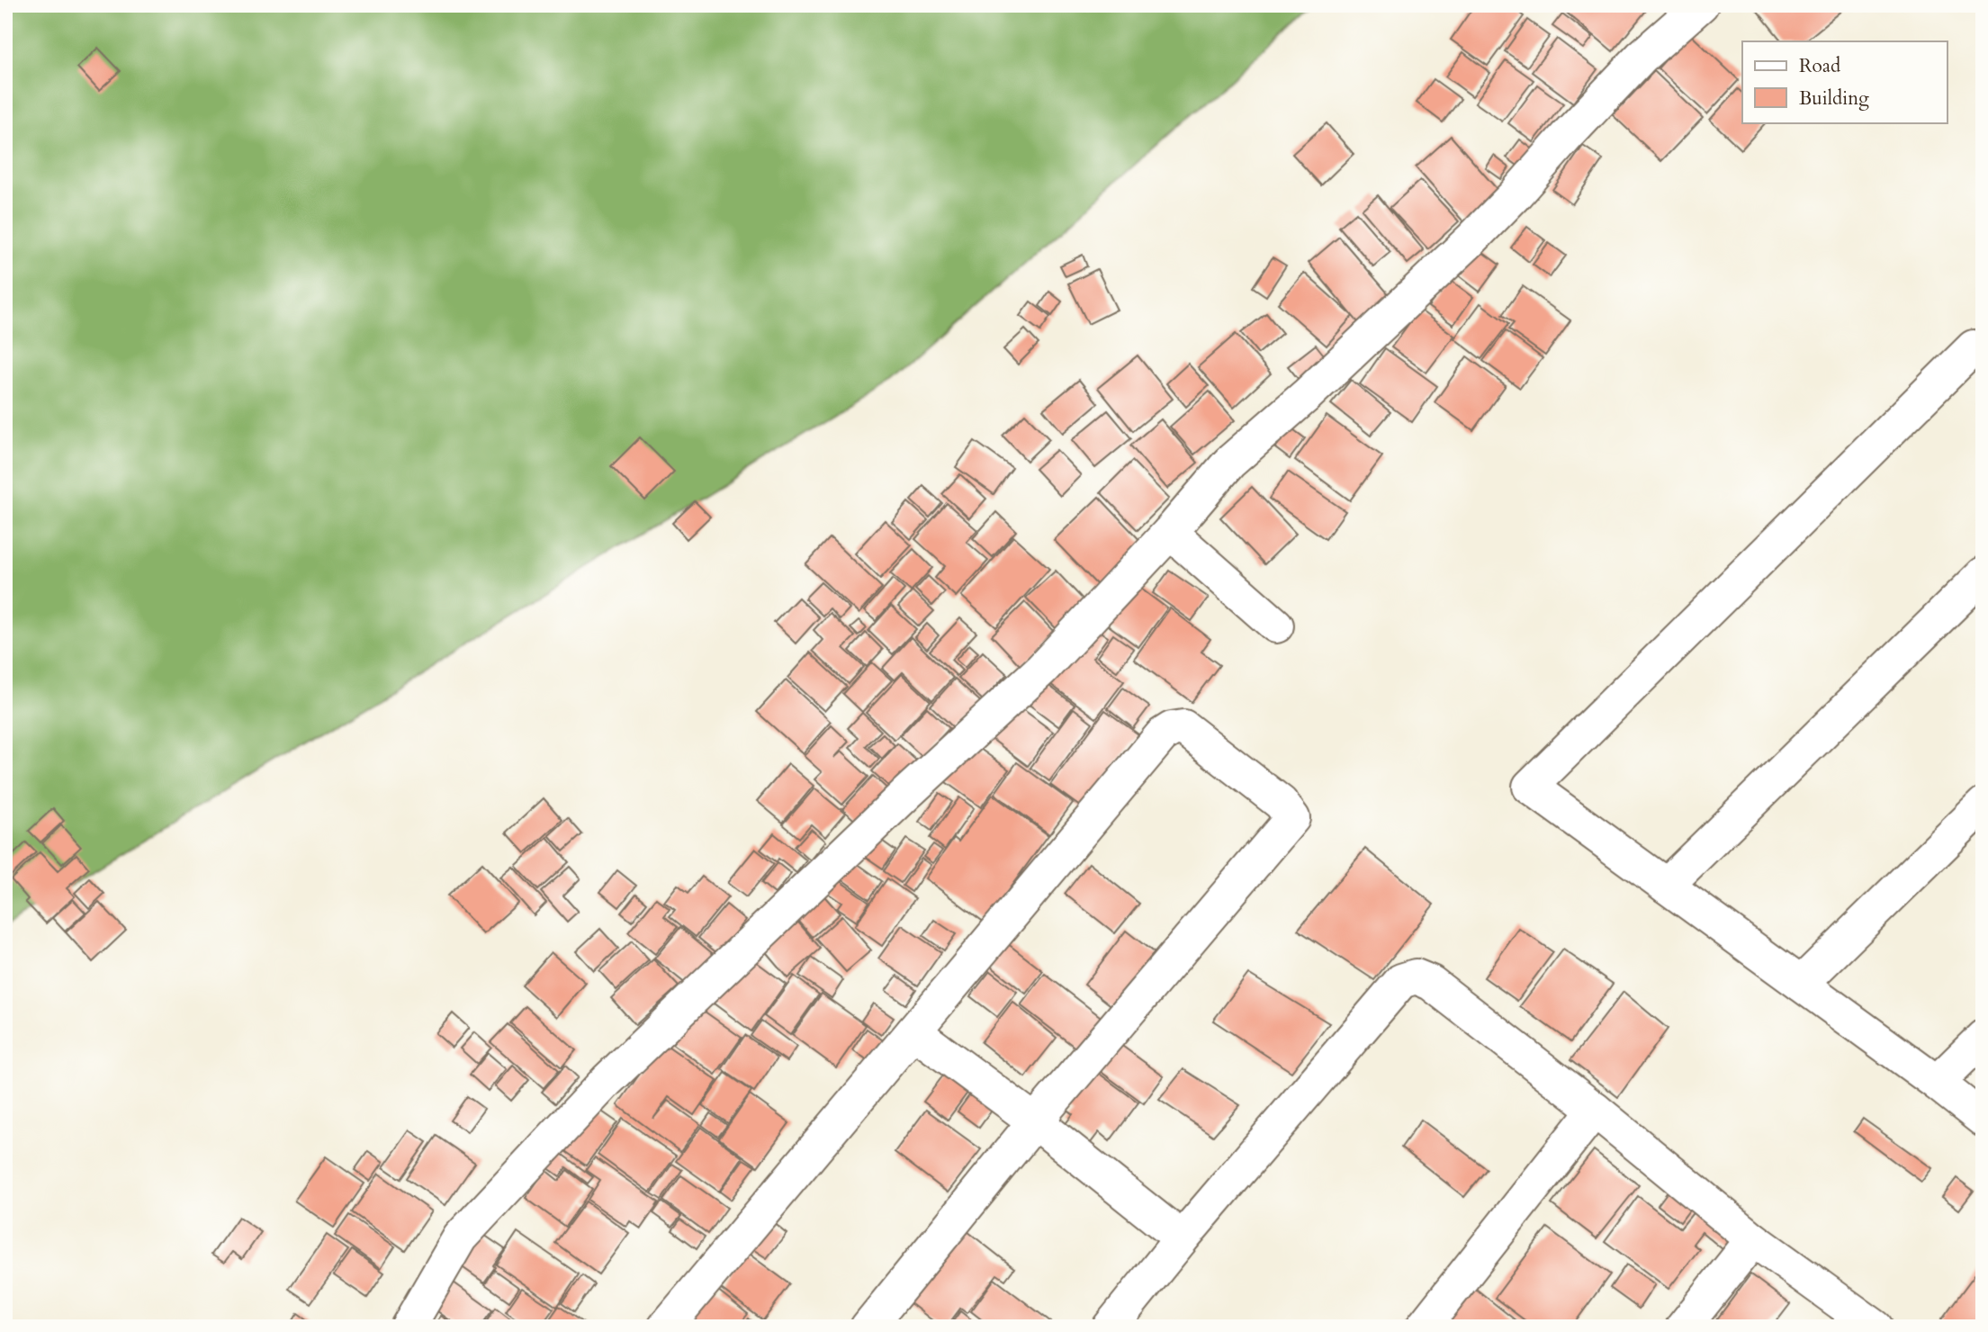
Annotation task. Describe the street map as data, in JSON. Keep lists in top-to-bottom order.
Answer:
{
  "legend": ["Road", "Building"]
}
